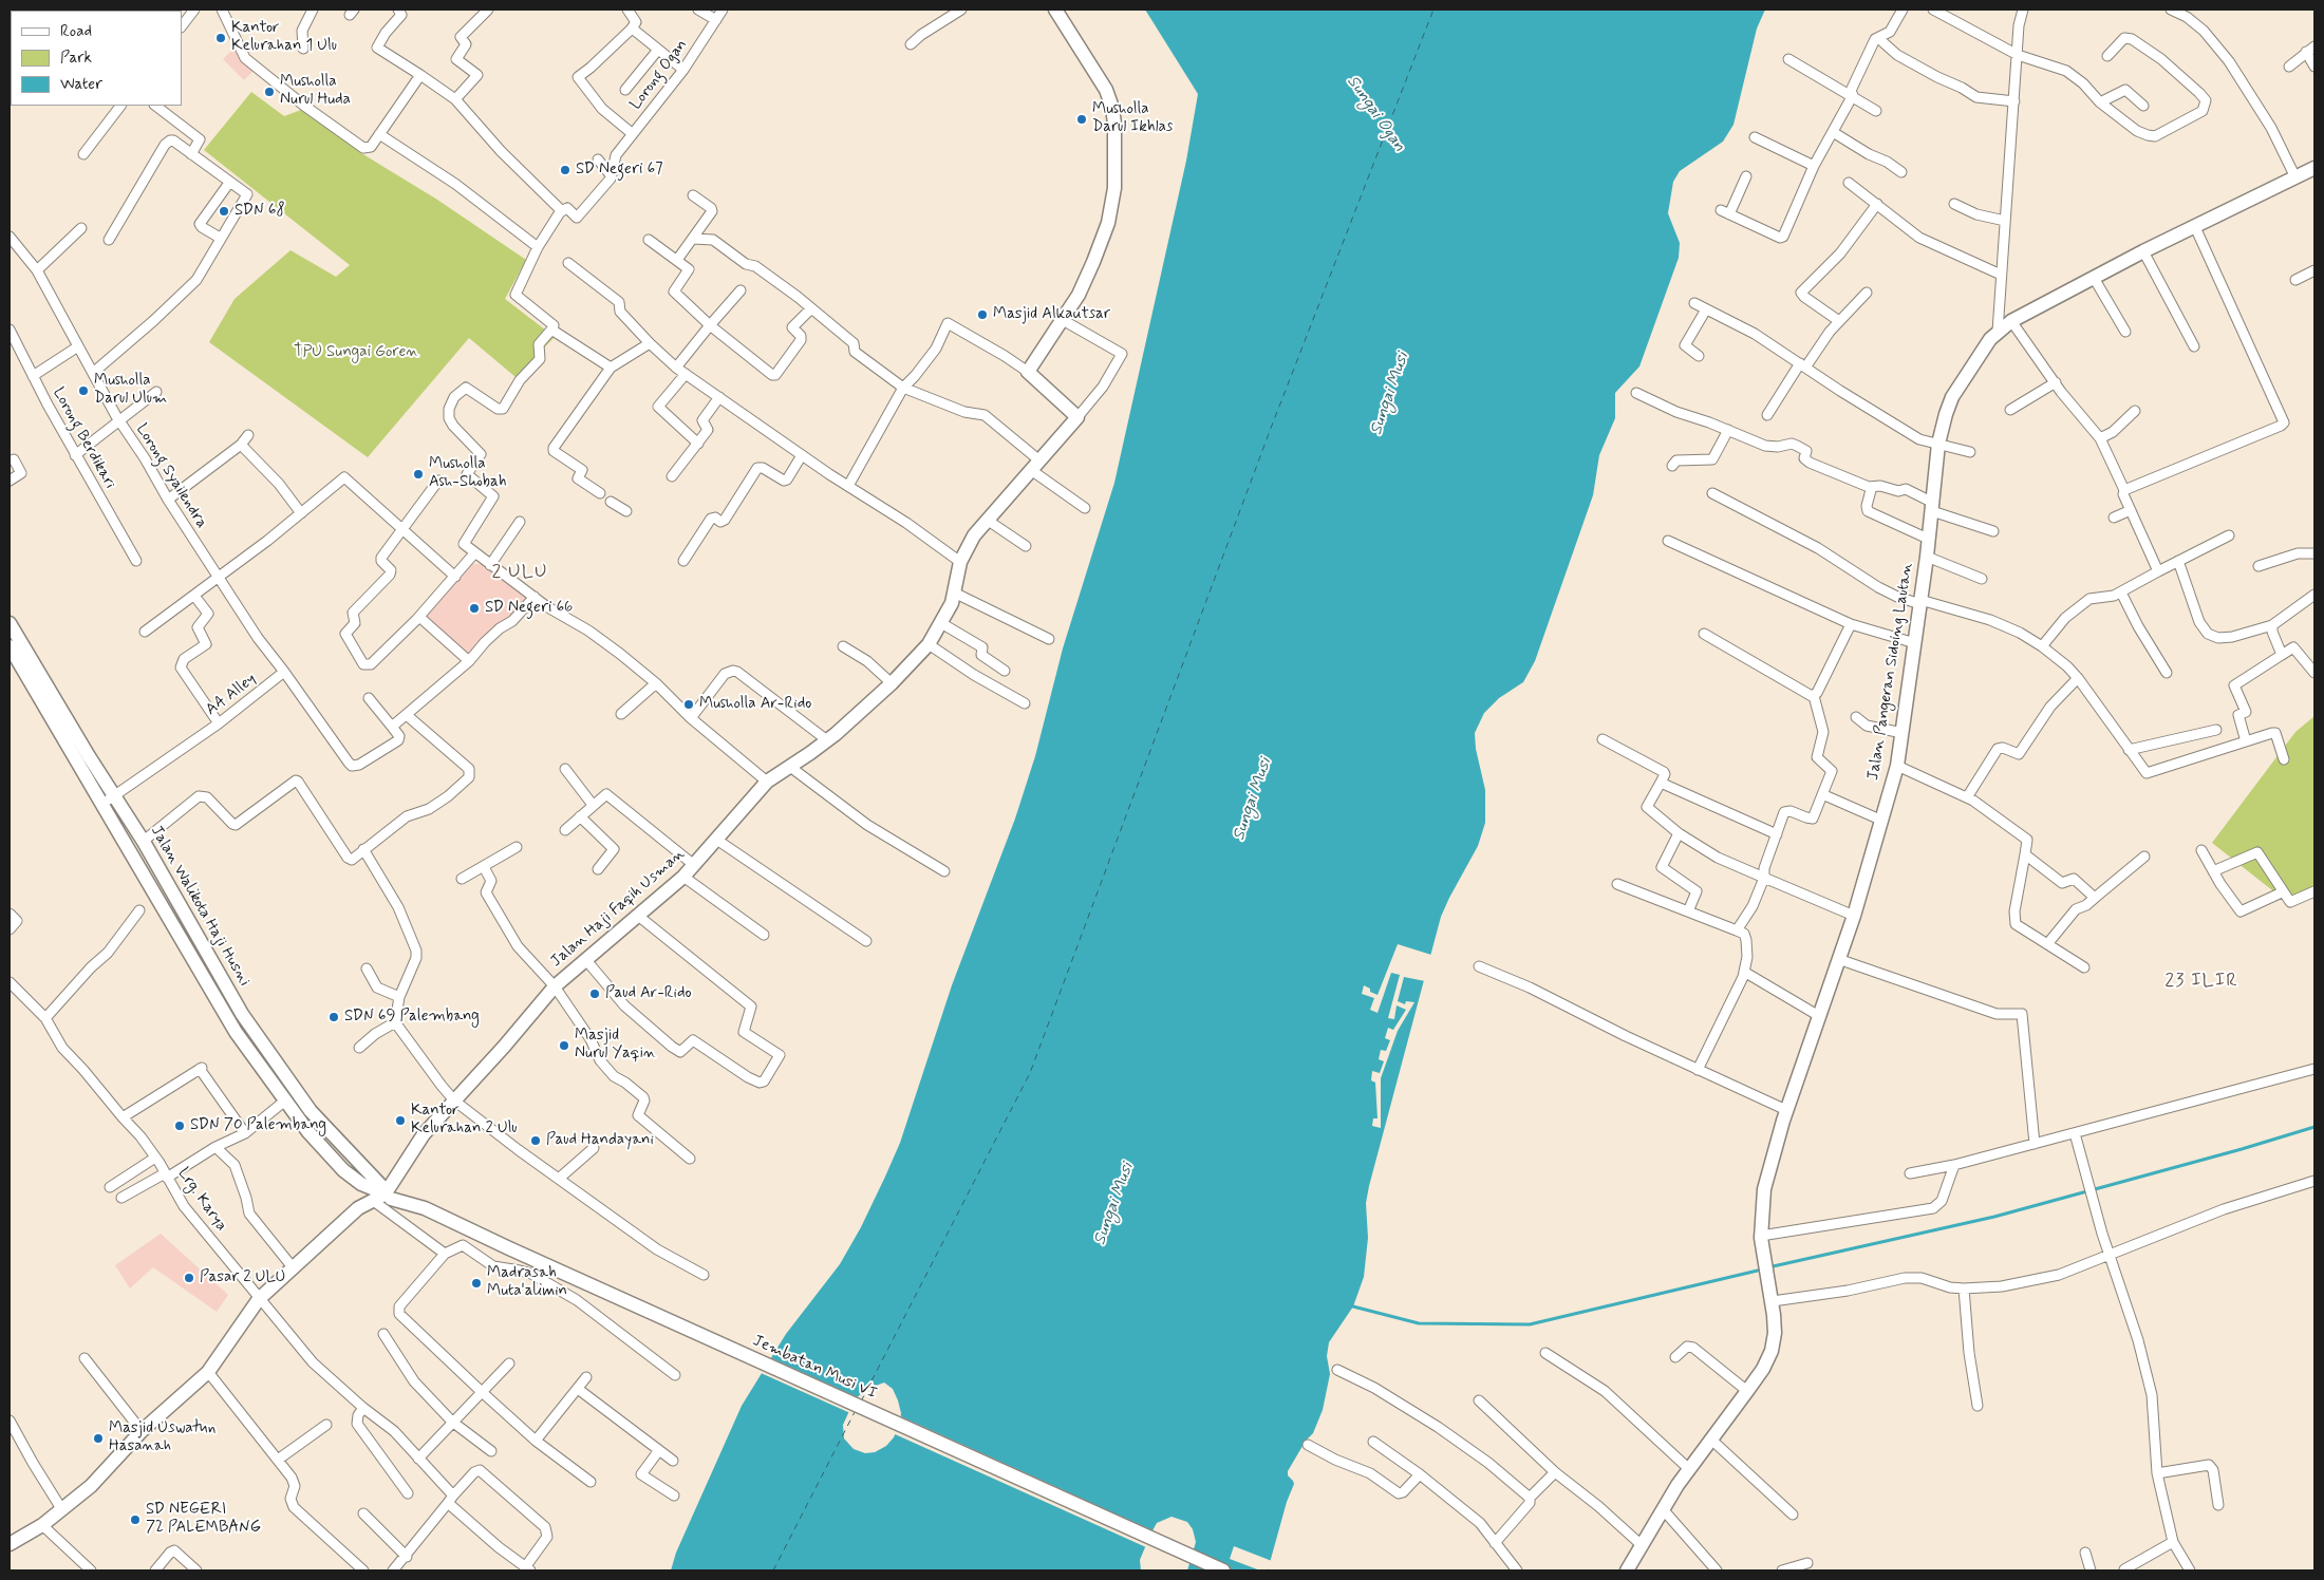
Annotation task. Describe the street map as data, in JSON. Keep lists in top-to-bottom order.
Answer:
{
  "streets": {
    "street": [
      "Lorong Ogan",
      "Lorong Berdikari",
      "Lorong Syailendra",
      "Jalan Pangeran Sidoing Lautan",
      "AA Alley",
      "Jalan Walikota Haji Husni",
      "Jalan Haji Faqih Usman",
      "Lrg. Karya",
      "Jembatan Musi VI"
    ]
  },
  "crossings": [
    ["Lorong Syailendra", "AA Alley"],
    ["AA Alley", "Jalan Walikota Haji Husni"],
    ["Jalan Walikota Haji Husni", "Jalan Haji Faqih Usman"],
    ["Jalan Walikota Haji Husni", "Jembatan Musi VI"],
    ["Jalan Haji Faqih Usman", "Lrg. Karya"],
    ["Jalan Haji Faqih Usman", "Jembatan Musi VI"]
  ],
  "districts": ["2 ULU", "23 ILIR"],
  "water": ["Sungai Ogan", "Sungai Musi"],
  "parks": ["TPU Sungai Goren"],
  "places": [
    "Kantor Kelurahan 1 Ulu",
    "Musholla Nurul Huda",
    "Musholla Darul Ikhlas",
    "SD Negeri 67",
    "SDN 68",
    "Masjid Alkautsar",
    "Musholla Darul Ulum",
    "Musholla Ash-Shobah",
    "SD Negeri 66",
    "Musholla Ar-Rido",
    "Paud Ar-Rido",
    "SDN 69 Palembang",
    "Masjid Nurul Yaqin",
    "Kantor Kelurahan 2 Ulu",
    "SDN 70 Palembang",
    "Paud Handayani",
    "Pasar 2 ULU",
    "Madrasah Muta'alimin",
    "Masjid Uswatun Hasanah",
    "SD NEGERI 72 PALEMBANG"
  ],
  "legend": ["Road", "Park", "Water"]
}
